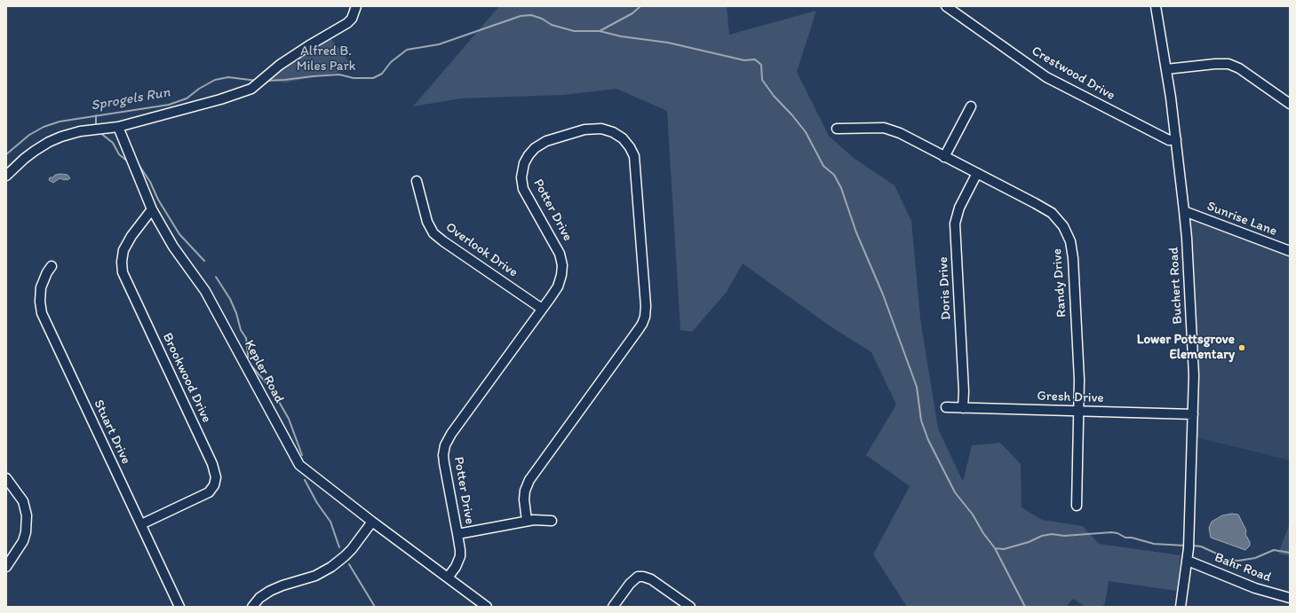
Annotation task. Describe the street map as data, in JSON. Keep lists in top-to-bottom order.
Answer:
{
  "streets": {
    "street": [
      "Crestwood Drive",
      "Potter Drive",
      "Sunrise Lane",
      "Overlook Drive",
      "Randy Drive",
      "Buchert Road",
      "Doris Drive",
      "Kepler Road",
      "Brookwood Drive",
      "Gresh Drive",
      "Stuart Drive",
      "Bahr Road"
    ]
  },
  "crossings": [
    ["Crestwood Drive", "Buchert Road"],
    ["Potter Drive", "Overlook Drive"],
    ["Potter Drive", "Kepler Road"],
    ["Sunrise Lane", "Buchert Road"],
    ["Randy Drive", "Doris Drive"],
    ["Randy Drive", "Gresh Drive"],
    ["Buchert Road", "Gresh Drive"],
    ["Buchert Road", "Bahr Road"],
    ["Doris Drive", "Gresh Drive"],
    ["Kepler Road", "Brookwood Drive"],
    ["Brookwood Drive", "Stuart Drive"]
  ],
  "water": ["Sprogels Run"],
  "parks": ["Alfred B. Miles Park"],
  "places": ["Lower Pottsgrove Elementary"]
}
